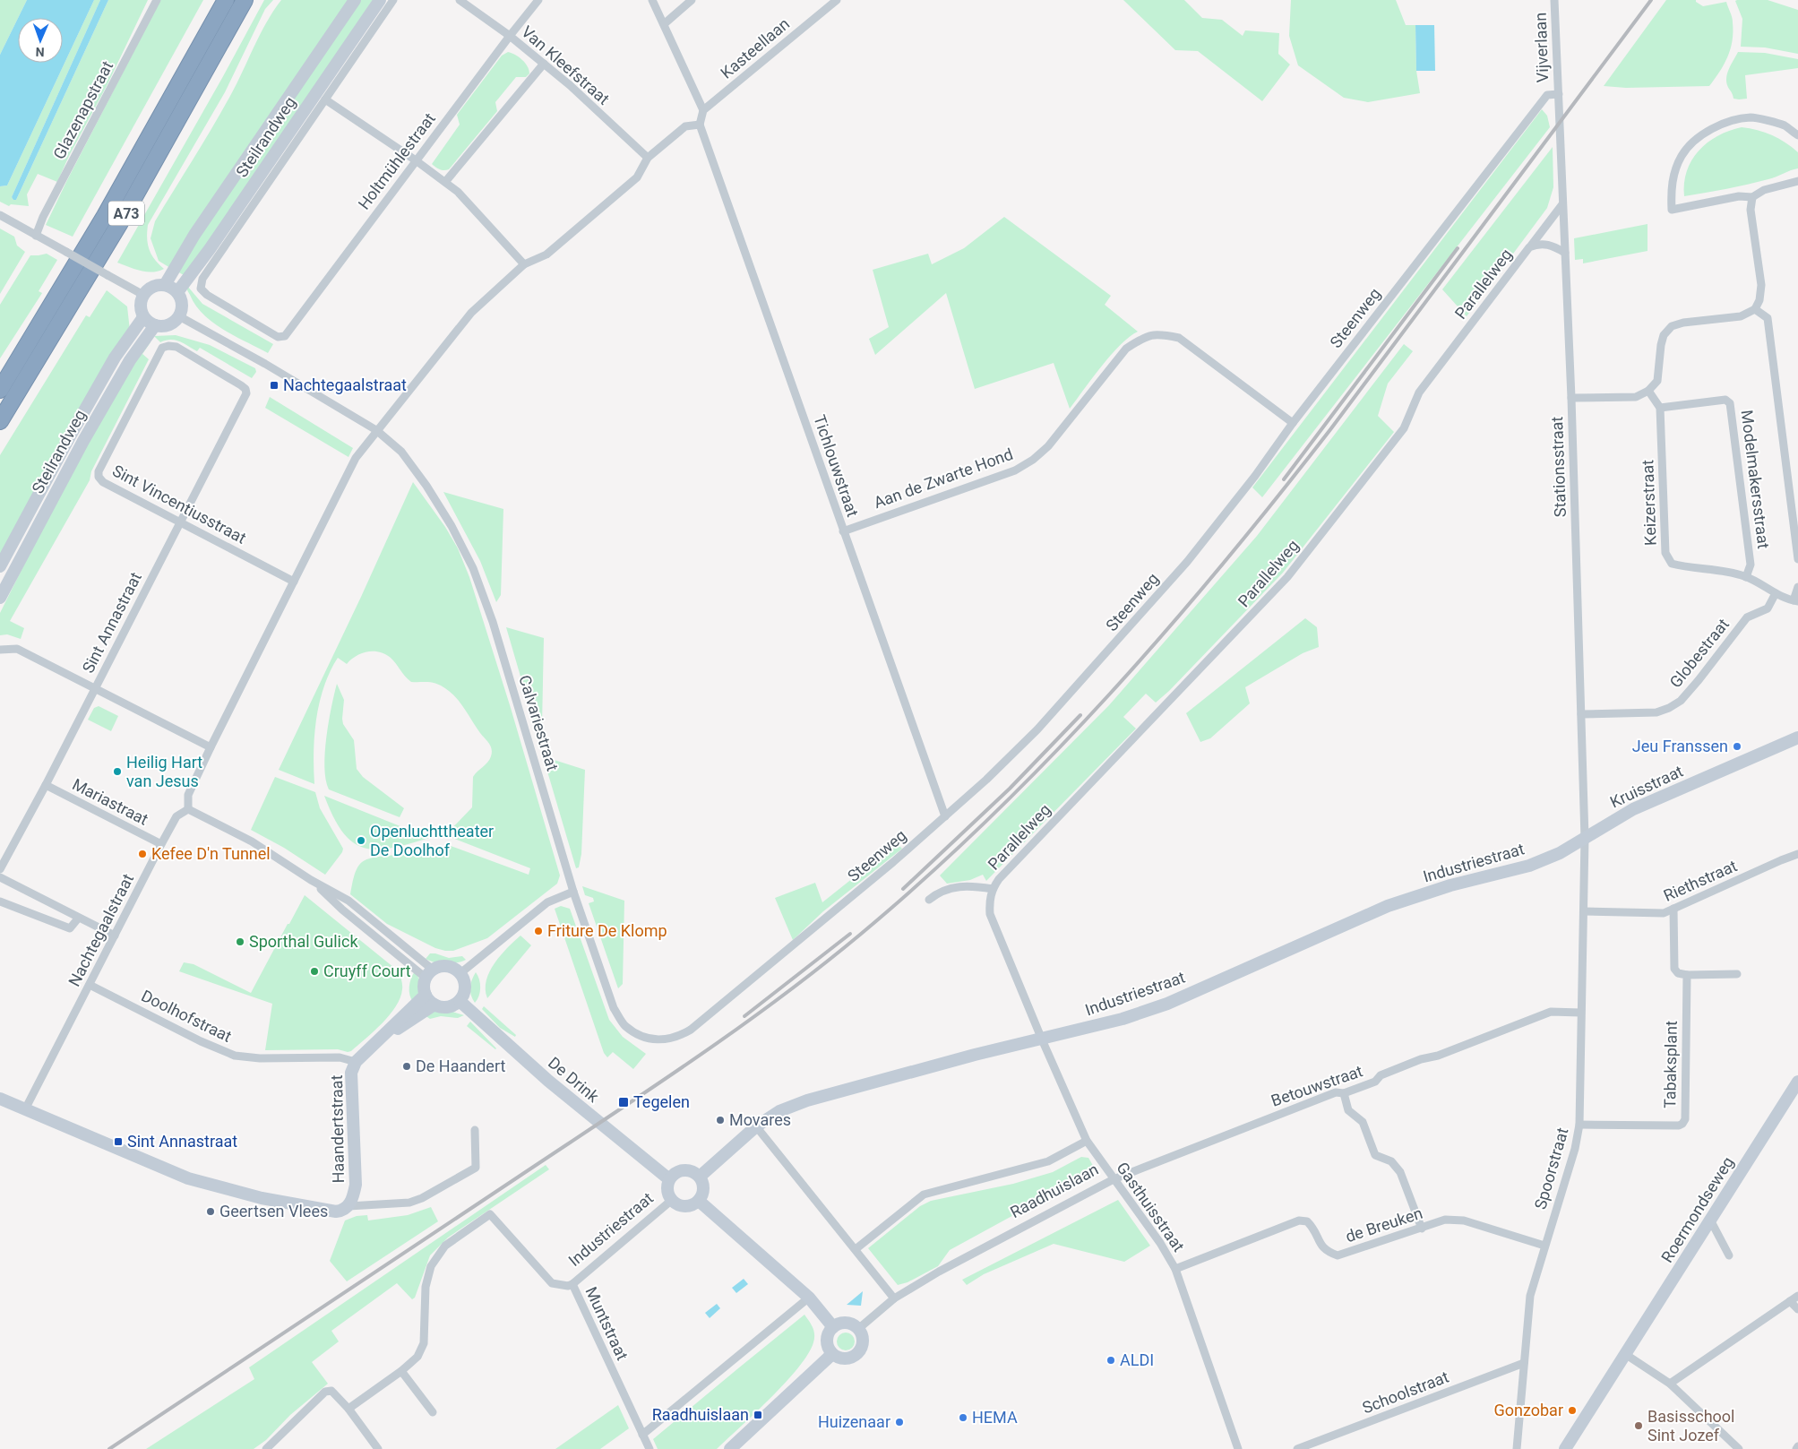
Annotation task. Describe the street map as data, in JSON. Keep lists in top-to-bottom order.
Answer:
{
  "streets": {
    "highway": ["A73"],
    "street": [
      "Vijverlaan",
      "Kasteellaan",
      "Van Kleefstraat",
      "Glazenapstraat",
      "Steilrandweg",
      "Holtmühlestraat",
      "Parallelweg",
      "Steenweg",
      "Tichlouwstraat",
      "Stationsstraat",
      "Aan de Zwarte Hond",
      "Modelmakersstraat",
      "Keizerstraat",
      "Sint Vincentiusstraat",
      "Sint Annastraat",
      "Globestraat",
      "Calvariestraat",
      "Kruisstraat",
      "Mariastraat",
      "Industriestraat",
      "Riethstraat",
      "Nachtegaalstraat",
      "Doolhofstraat",
      "Tabaksplant",
      "De Drink",
      "Betouwstraat",
      "Haandertstraat",
      "Spoorstraat",
      "Raadhuislaan",
      "Gasthuisstraat",
      "Roermondseweg",
      "de Breuken",
      "Muntstraat",
      "Schoolstraat"
    ]
  },
  "crossings": [
    ["Vijverlaan", "Steenweg"],
    ["Vijverlaan", "Stationsstraat"],
    ["Van Kleefstraat", "Holtmühlestraat"],
    ["Parallelweg", "Stationsstraat"],
    ["Parallelweg", "Industriestraat"],
    ["Parallelweg", "Gasthuisstraat"],
    ["Steenweg", "Tichlouwstraat"],
    ["Steenweg", "Stationsstraat"],
    ["Steenweg", "Aan de Zwarte Hond"],
    ["Steenweg", "Calvariestraat"],
    ["Tichlouwstraat", "Aan de Zwarte Hond"],
    ["Stationsstraat", "Globestraat"],
    ["Stationsstraat", "Kruisstraat"],
    ["Stationsstraat", "Industriestraat"],
    ["Stationsstraat", "Spoorstraat"],
    ["Modelmakersstraat", "Keizerstraat"],
    ["Keizerstraat", "Globestraat"],
    ["Sint Vincentiusstraat", "Sint Annastraat"],
    ["Sint Annastraat", "Mariastraat"],
    ["Kruisstraat", "Industriestraat"],
    ["Kruisstraat", "Spoorstraat"],
    ["Mariastraat", "Nachtegaalstraat"],
    ["Industriestraat", "De Drink"],
    ["Industriestraat", "Spoorstraat"],
    ["Industriestraat", "Gasthuisstraat"],
    ["Industriestraat", "Muntstraat"],
    ["Riethstraat", "Spoorstraat"],
    ["Nachtegaalstraat", "Doolhofstraat"],
    ["Doolhofstraat", "Haandertstraat"],
    ["Tabaksplant", "Spoorstraat"],
    ["De Drink", "Haandertstraat"],
    ["Betouwstraat", "Spoorstraat"],
    ["Betouwstraat", "Raadhuislaan"],
    ["Betouwstraat", "Gasthuisstraat"],
    ["Spoorstraat", "de Breuken"],
    ["Spoorstraat", "Schoolstraat"],
    ["Raadhuislaan", "Gasthuisstraat"],
    ["Gasthuisstraat", "de Breuken"]
  ],
  "places": {
    "transit": [
      "Nachtegaalstraat",
      "Tegelen",
      "Sint Annastraat",
      "Raadhuislaan"
    ],
    "other": [
      "Jeu Franssen",
      "Heilig Hart van Jesus",
      "Openluchttheater De Doolhof",
      "Kefee D'n Tunnel",
      "Friture De Klomp",
      "Sporthal Gulick",
      "Cruyff Court",
      "De Haandert",
      "Movares",
      "Geertsen Vlees",
      "ALDI",
      "Gonzobar",
      "HEMA",
      "Huizenaar",
      "Basisschool Sint Jozef"
    ]
  },
  "north": "bottom"
}
